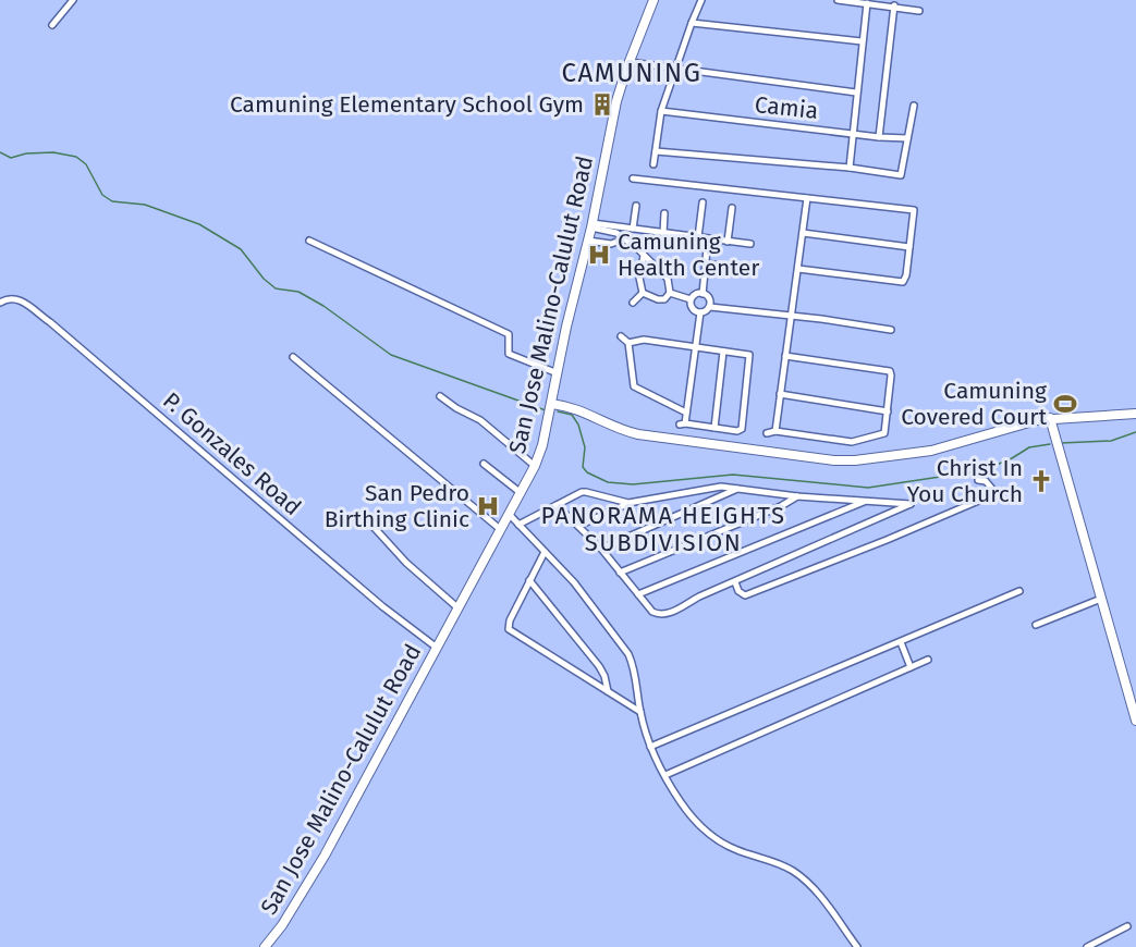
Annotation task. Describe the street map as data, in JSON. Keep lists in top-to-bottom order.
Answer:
{
  "streets": {
    "main road": ["San Jose Malino-Calulut Road"],
    "street": ["Camia", "P. Gonzales Road"]
  },
  "crossings": [
    ["San Jose Malino-Calulut Road", "P. Gonzales Road"]
  ],
  "districts": ["CAMUNING", "PANORAMA HEIGHTS SUBDIVISION"],
  "places": {
    "building": ["Camuning Elementary School Gym"],
    "hospital": ["Camuning Health Center", "San Pedro Birthing Clinic"],
    "sports": ["Camuning Covered Court"],
    "church": ["Christ In You Church"]
  }
}
